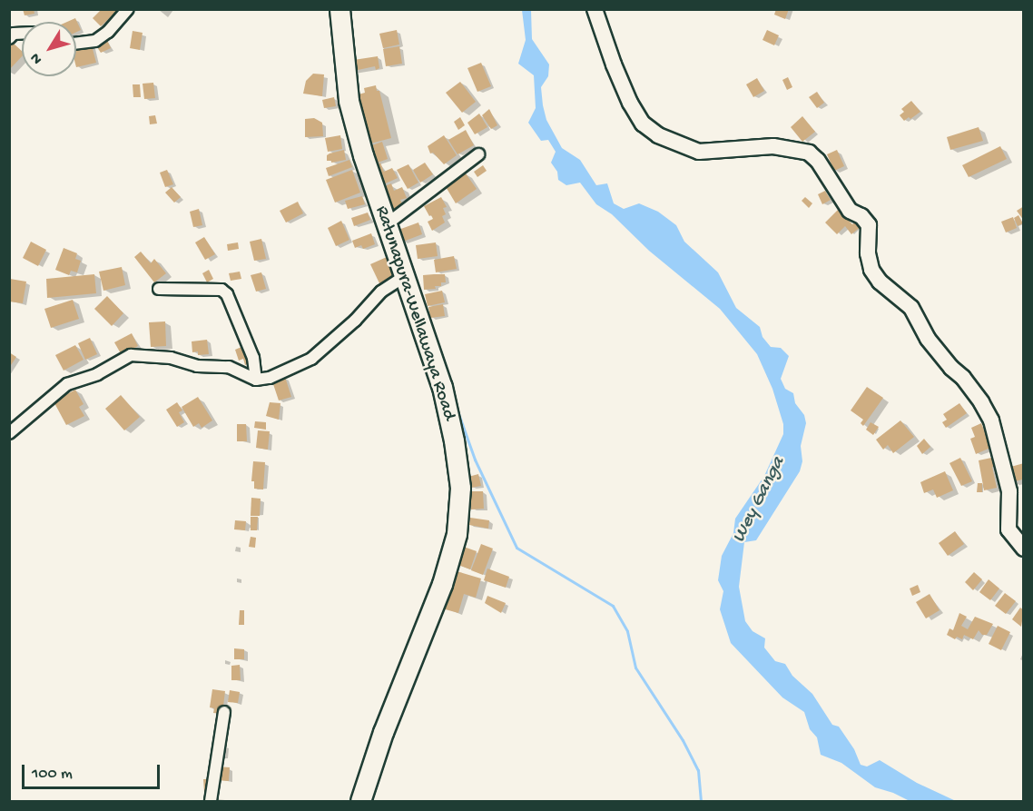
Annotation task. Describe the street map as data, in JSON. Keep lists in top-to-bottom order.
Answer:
{
  "streets": {
    "highway": ["Ratunapura-Wellawaya Road"]
  },
  "water": ["Wey Ganga"],
  "scale_bar": "100 m",
  "north": "bottom left"
}
